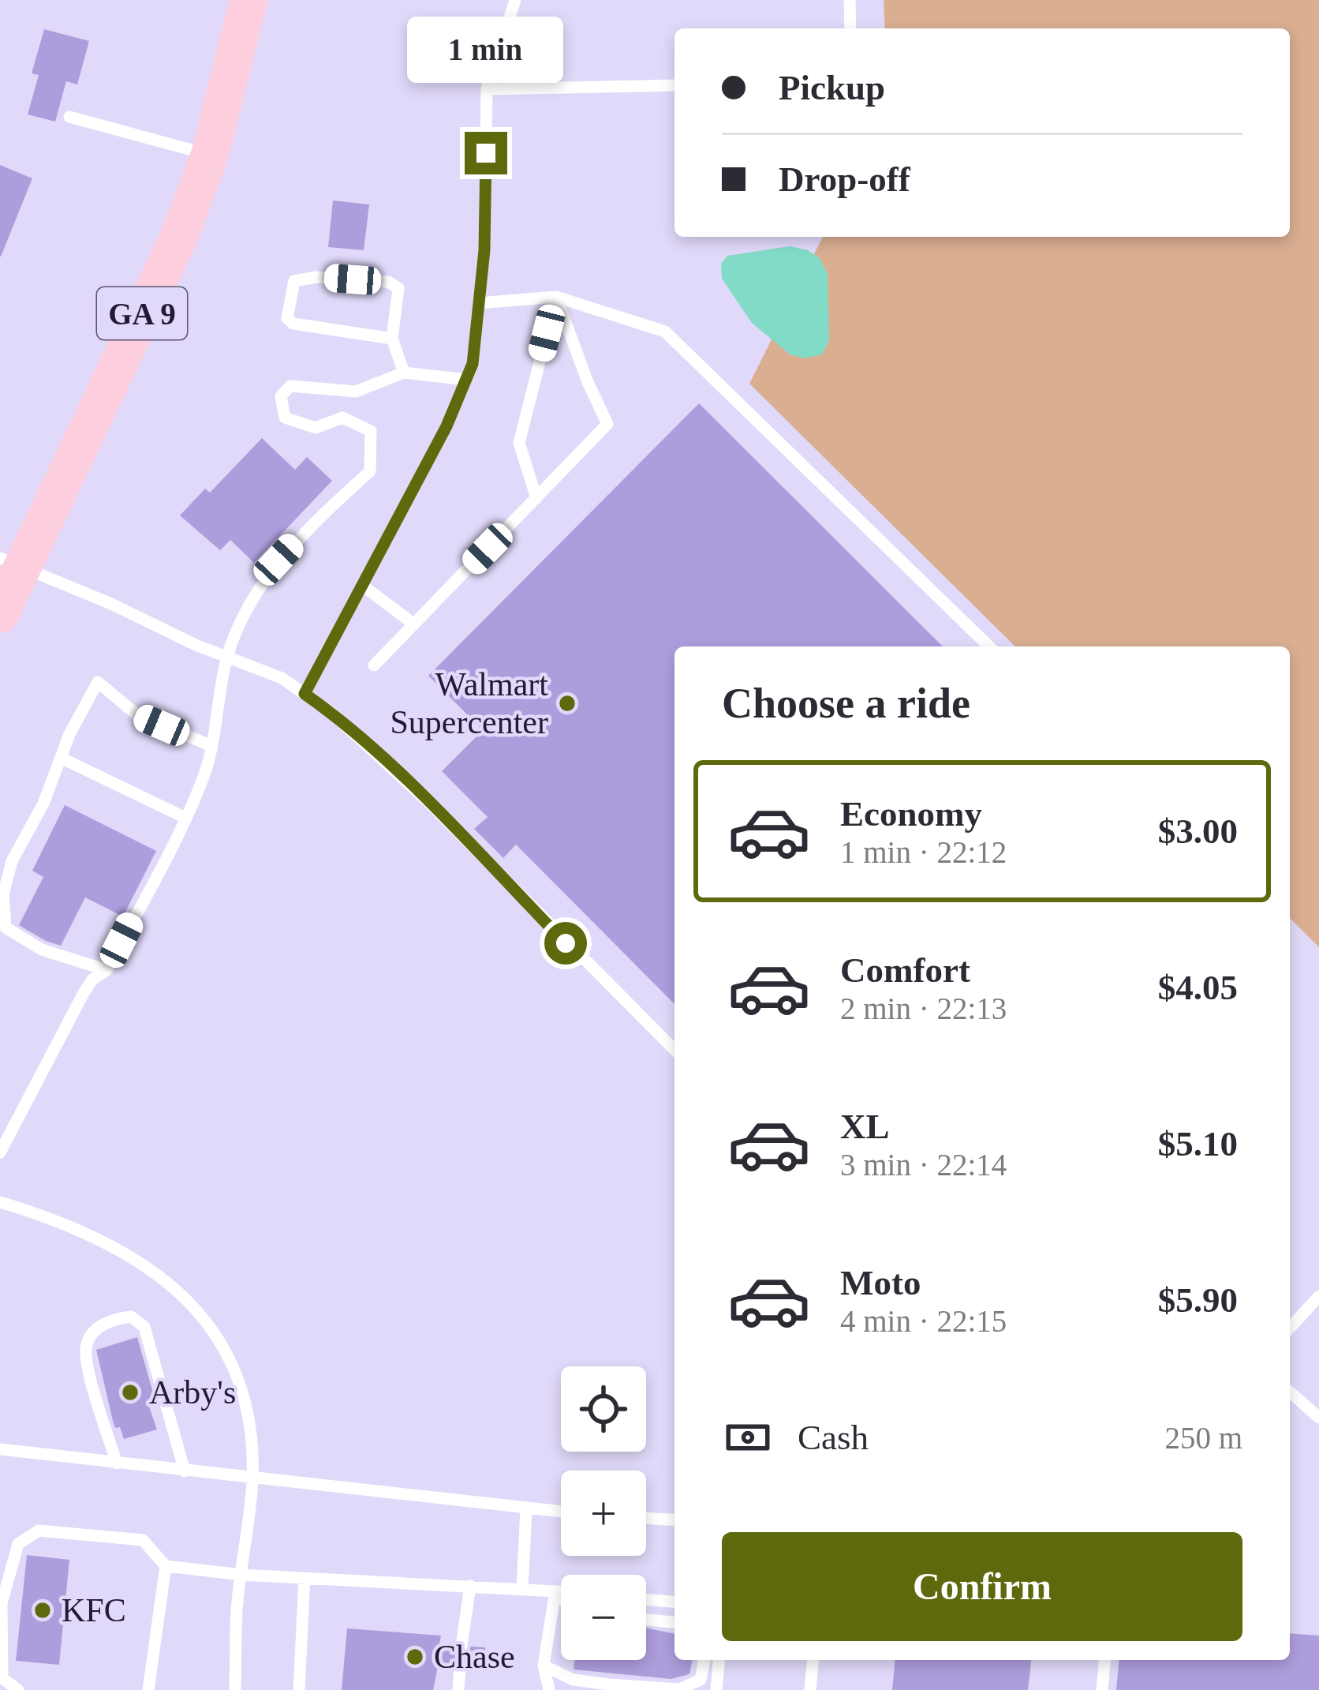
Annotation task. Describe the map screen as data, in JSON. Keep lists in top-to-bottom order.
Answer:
{
  "streets": {
    "main road": ["GA 9"]
  },
  "places": [
    "Walmart Supercenter",
    "Arby's",
    "KFC",
    "Chase"
  ],
  "page": {
    "bubble": "1 min",
    "banner": ["Pickup", "Drop-off"],
    "heading": "Choose a ride",
    "list": [
      {
        "name": "Economy",
        "note": "1 min · 22:12",
        "value": "$3.00"
      },
      {
        "name": "Comfort",
        "note": "2 min · 22:13",
        "value": "$4.05"
      },
      {
        "name": "XL",
        "note": "3 min · 22:14",
        "value": "$5.10"
      },
      {
        "name": "Moto",
        "note": "4 min · 22:15",
        "value": "$5.90"
      }
    ],
    "map_buttons": ["+", "−"],
    "pay": ["Cash", "250 m"],
    "buttons": "Confirm"
  }
}
